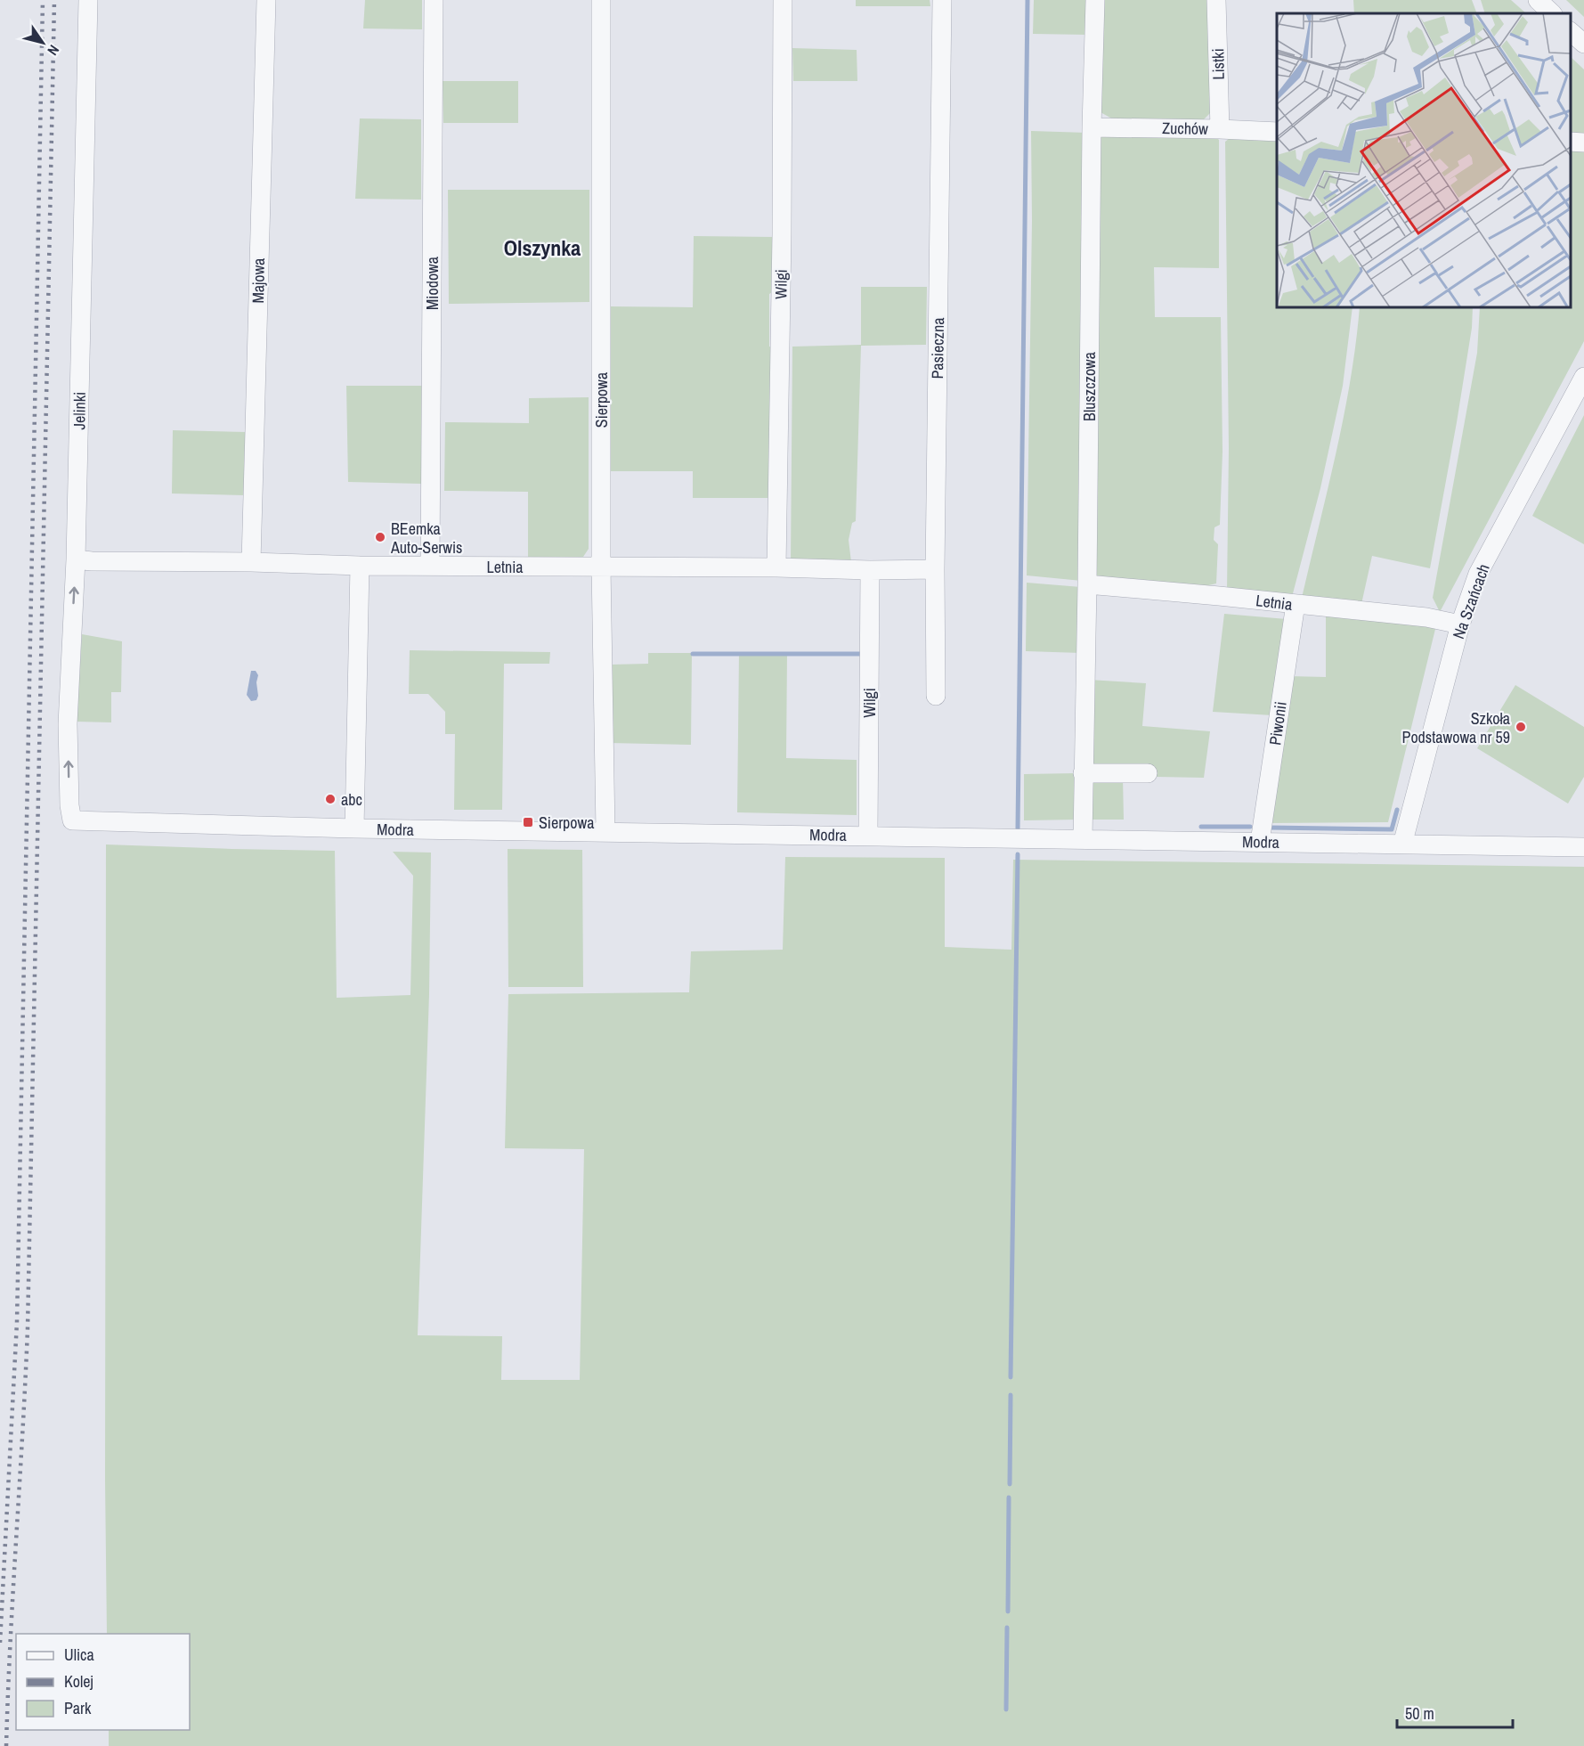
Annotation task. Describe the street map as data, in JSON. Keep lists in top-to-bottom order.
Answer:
{
  "streets": {
    "street": [
      "Listki",
      "Zuchów",
      "Majowa",
      "Miodowa",
      "Wilgi",
      "Pasieczna",
      "Bluszczowa",
      "Sierpowa",
      "Jelinki",
      "Letnia",
      "Na Szańcach",
      "Piwonii",
      "Modra"
    ]
  },
  "crossings": [
    ["Listki", "Zuchów"],
    ["Zuchów", "Bluszczowa"],
    ["Majowa", "Letnia"],
    ["Miodowa", "Letnia"],
    ["Wilgi", "Letnia"],
    ["Wilgi", "Modra"],
    ["Pasieczna", "Letnia"],
    ["Bluszczowa", "Letnia"],
    ["Bluszczowa", "Modra"],
    ["Sierpowa", "Letnia"],
    ["Sierpowa", "Modra"],
    ["Jelinki", "Letnia"],
    ["Jelinki", "Modra"],
    ["Letnia", "Na Szańcach"],
    ["Letnia", "Piwonii"],
    ["Na Szańcach", "Modra"],
    ["Piwonii", "Modra"]
  ],
  "districts": ["Olszynka"],
  "places": {
    "other": ["BEemka Auto-Serwis", "Szkoła Podstawowa nr 59", "abc"],
    "transit": ["Sierpowa"]
  },
  "legend": ["Ulica", "Kolej", "Park"],
  "scale_bar": "50 m",
  "north": "bottom right"
}
